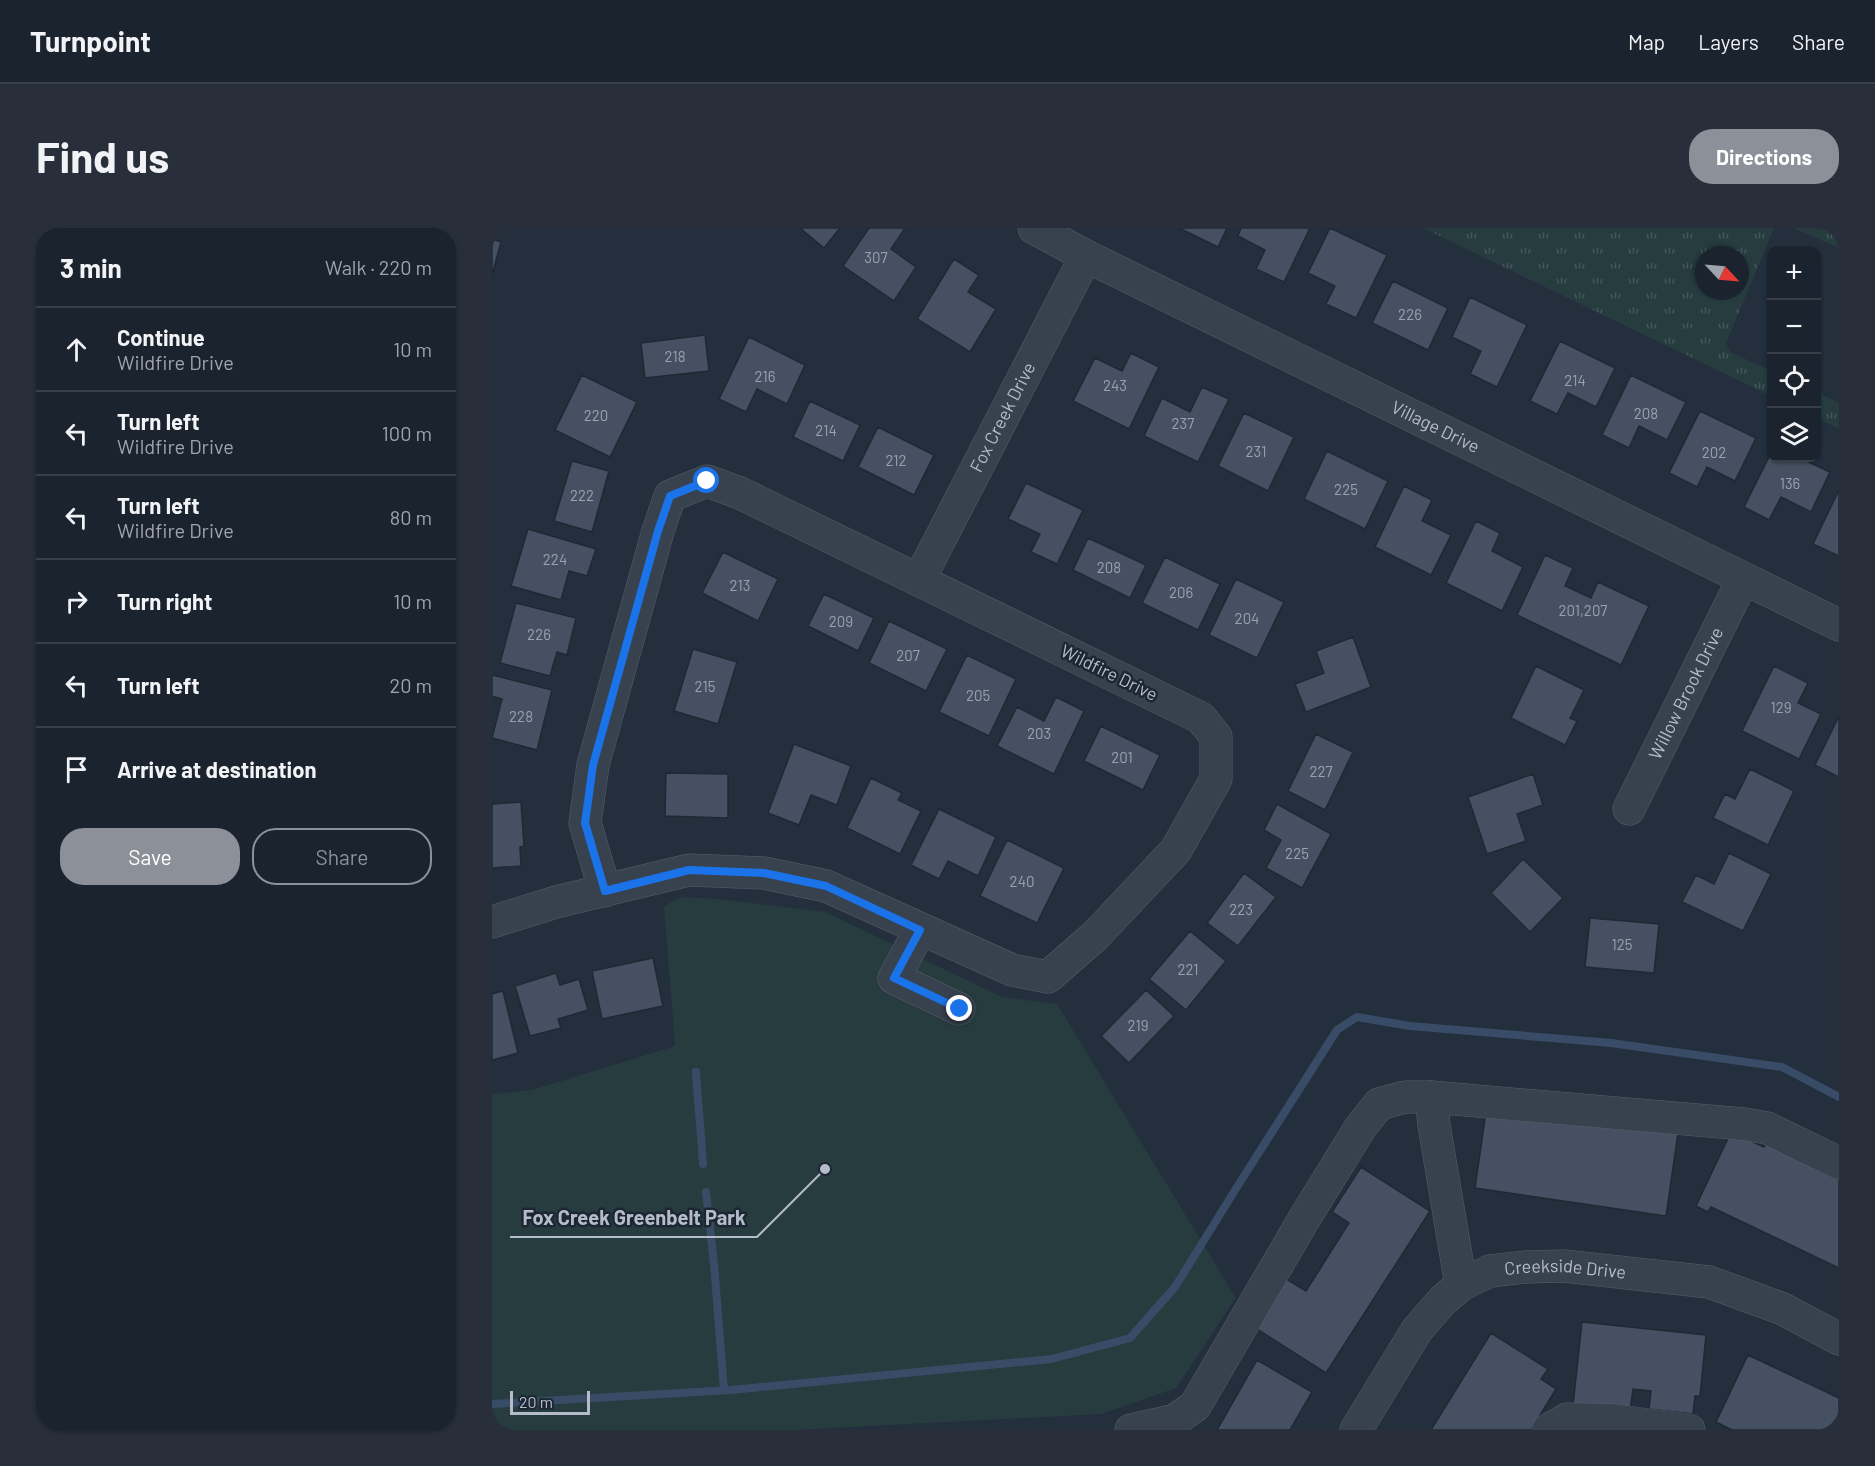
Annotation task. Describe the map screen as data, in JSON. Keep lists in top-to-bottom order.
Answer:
{
  "streets": {
    "street": [
      "Fox Creek Drive",
      "Village Drive",
      "Wildfire Drive",
      "Willow Brook Drive",
      "Creekside Drive"
    ]
  },
  "crossings": [
    ["Fox Creek Drive", "Village Drive"],
    ["Fox Creek Drive", "Wildfire Drive"],
    ["Village Drive", "Willow Brook Drive"]
  ],
  "places": ["Fox Creek Greenbelt Park"],
  "house_numbers": [
    "307",
    "226",
    "218",
    "216",
    "214",
    "243",
    "208",
    "220",
    "237",
    "214",
    "231",
    "202",
    "212",
    "136",
    "225",
    "222",
    "224",
    "208",
    "213",
    "206",
    "201,207",
    "204",
    "209",
    "226",
    "207",
    "215",
    "205",
    "129",
    "228",
    "203",
    "201",
    "227",
    "225",
    "240",
    "223",
    "125",
    "221",
    "219"
  ],
  "scale_bar": "20 m",
  "north": "bottom right",
  "page": {
    "header": "Turnpoint",
    "nav": ["Map", "Layers", "Share"],
    "buttons": [
      "Directions",
      ["Save", "Share"]
    ],
    "title": "Find us",
    "heading": ["3 min", "Walk · 220 m"],
    "map_buttons": ["+", "−"],
    "list": [
      ["Continue", "Wildfire Drive", "10 m"],
      ["Turn left", "Wildfire Drive", "100 m"],
      ["Turn left", "Wildfire Drive", "80 m"],
      ["Turn right", "10 m"],
      ["Turn left", "20 m"],
      "Arrive at destination"
    ],
    "scale": "20 m"
  }
}
